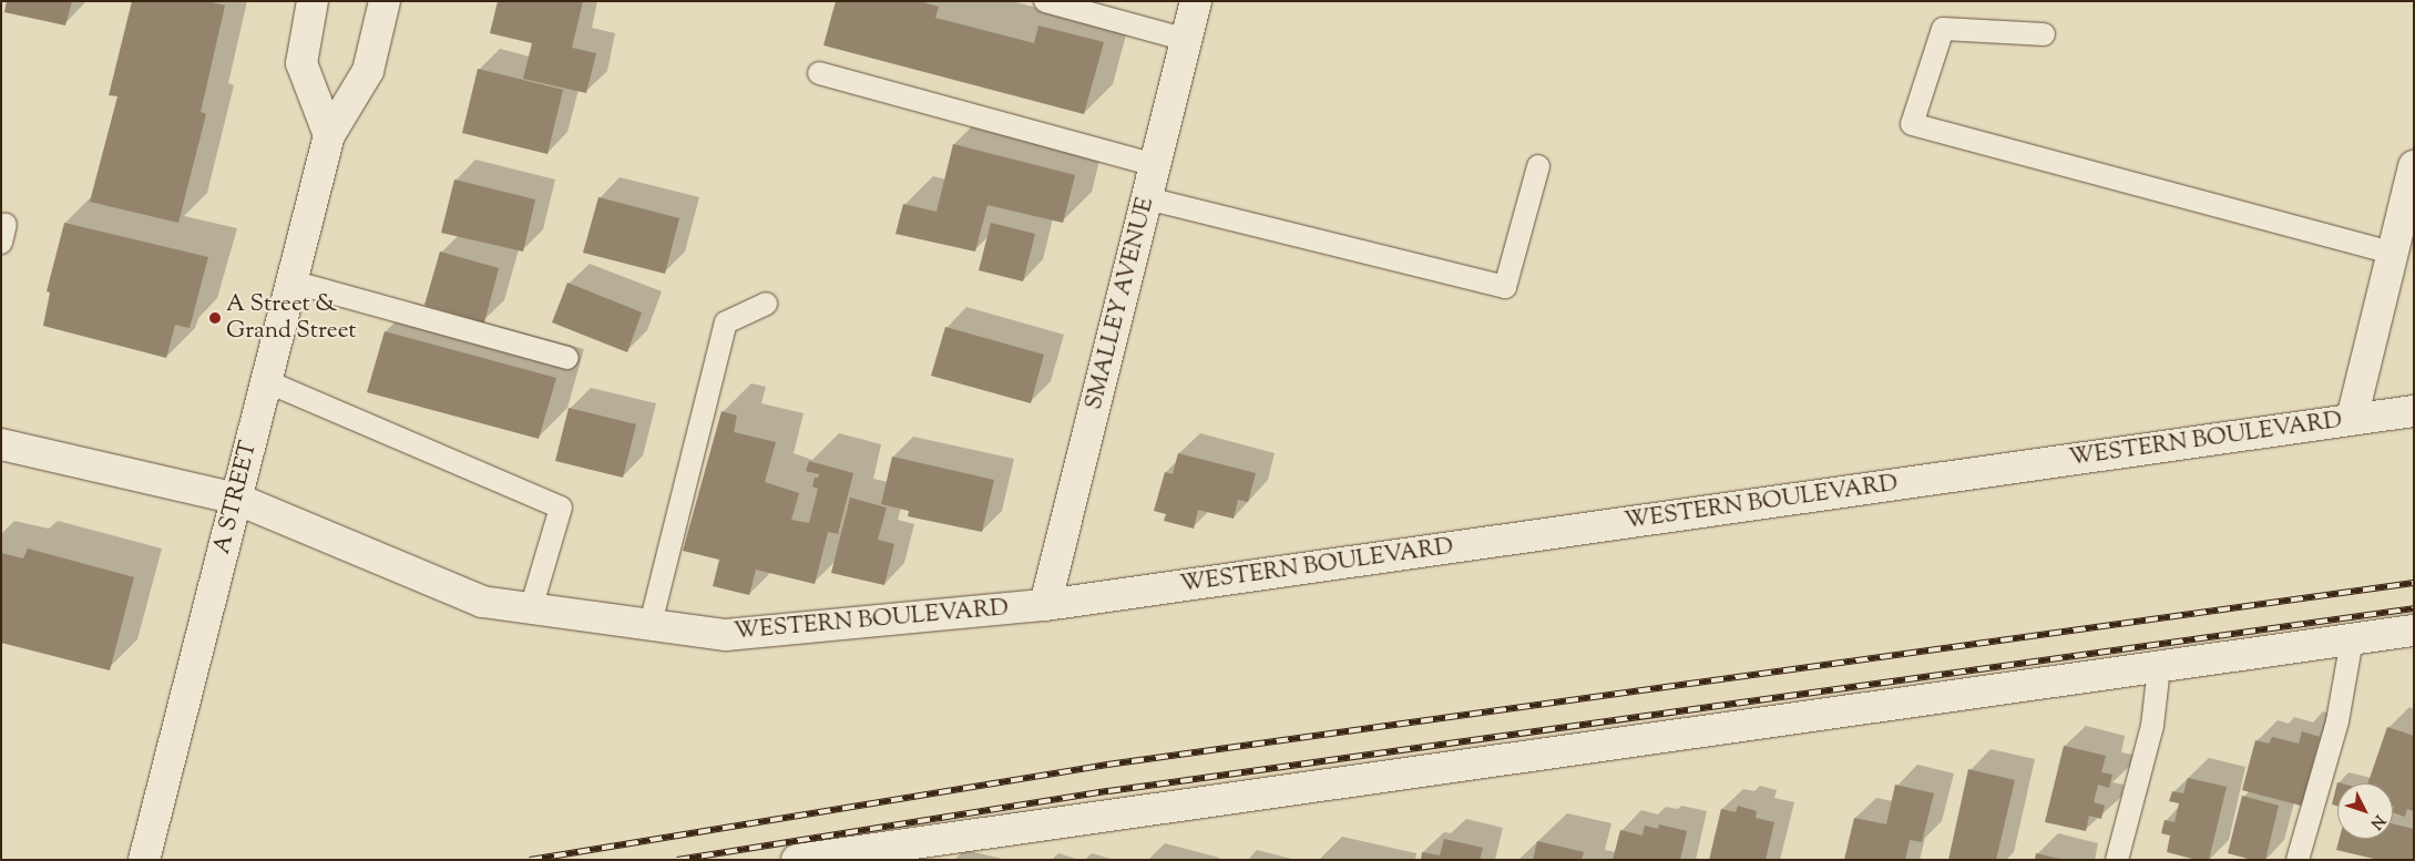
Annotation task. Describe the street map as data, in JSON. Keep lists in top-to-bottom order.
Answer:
{
  "streets": {
    "street": ["SMALLEY AVENUE", "WESTERN BOULEVARD", "A STREET"]
  },
  "crossings": [
    ["SMALLEY AVENUE", "WESTERN BOULEVARD"],
    ["WESTERN BOULEVARD", "A STREET"]
  ],
  "places": ["A Street & Grand Street"],
  "north": "bottom right"
}
